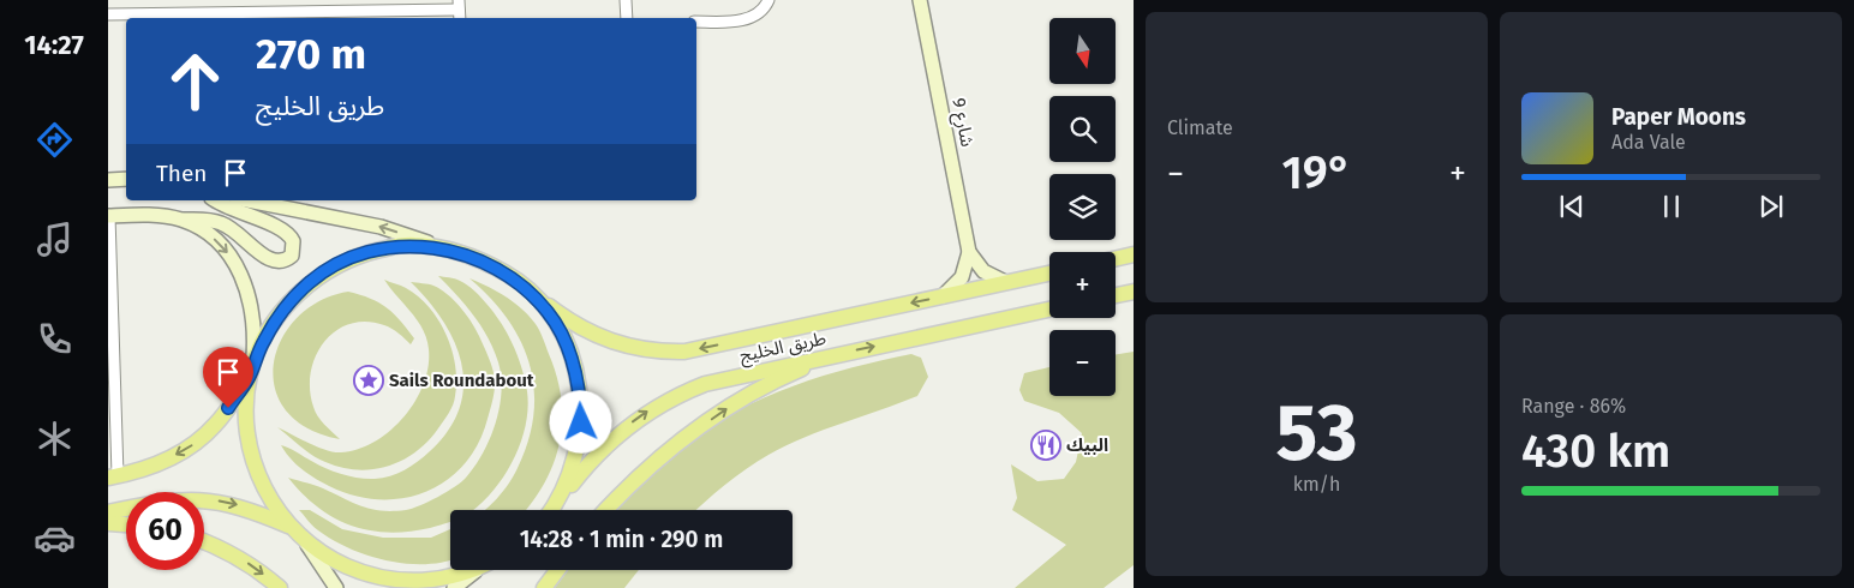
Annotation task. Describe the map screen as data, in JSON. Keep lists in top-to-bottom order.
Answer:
{
  "streets": {
    "main road": ["طريق الخليج"],
    "street": ["شارع 9"]
  },
  "places": {
    "place": ["Sails Roundabout"],
    "restaurant": ["البيك"]
  },
  "north": "bottom",
  "page": {
    "tabs": "14:27",
    "tile": [
      "Climate",
      ["53", "km/h"],
      ["Range · 86%", "430 km"]
    ],
    "map_buttons": ["+", "−"],
    "turn": ["270 m", "طريق الخليج"],
    "song": ["Paper Moons", "Ada Vale"],
    "then": "Then",
    "heat": ["−", "19°", "+"],
    "limit": "60",
    "trip": "14:28 · 1 min · 290 m"
  }
}
